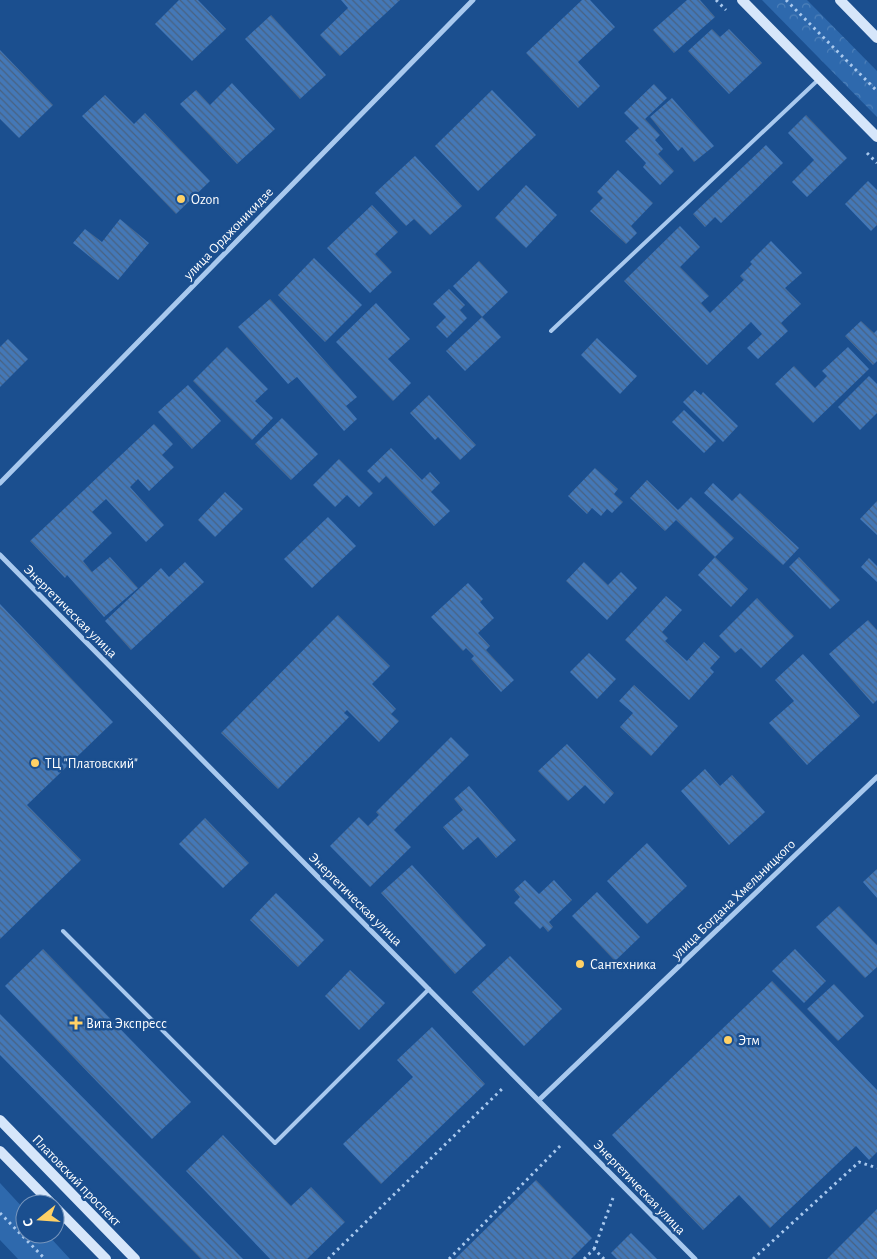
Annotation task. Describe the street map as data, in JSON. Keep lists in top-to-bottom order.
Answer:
{
  "streets": {
    "main road": ["Платовский проспект"],
    "street": ["улица Орджоникидзе", "Энергетическая улица", "улица Богдана Хмельницкого"]
  },
  "crossings": [
    ["Энергетическая улица", "улица Богдана Хмельницкого"]
  ],
  "places": {
    "other": [
      "Ozon",
      "ТЦ \"Платовский\"",
      "Сантехника",
      "Этм"
    ],
    "health": ["Вита Экспресс"]
  },
  "north": "left"
}
